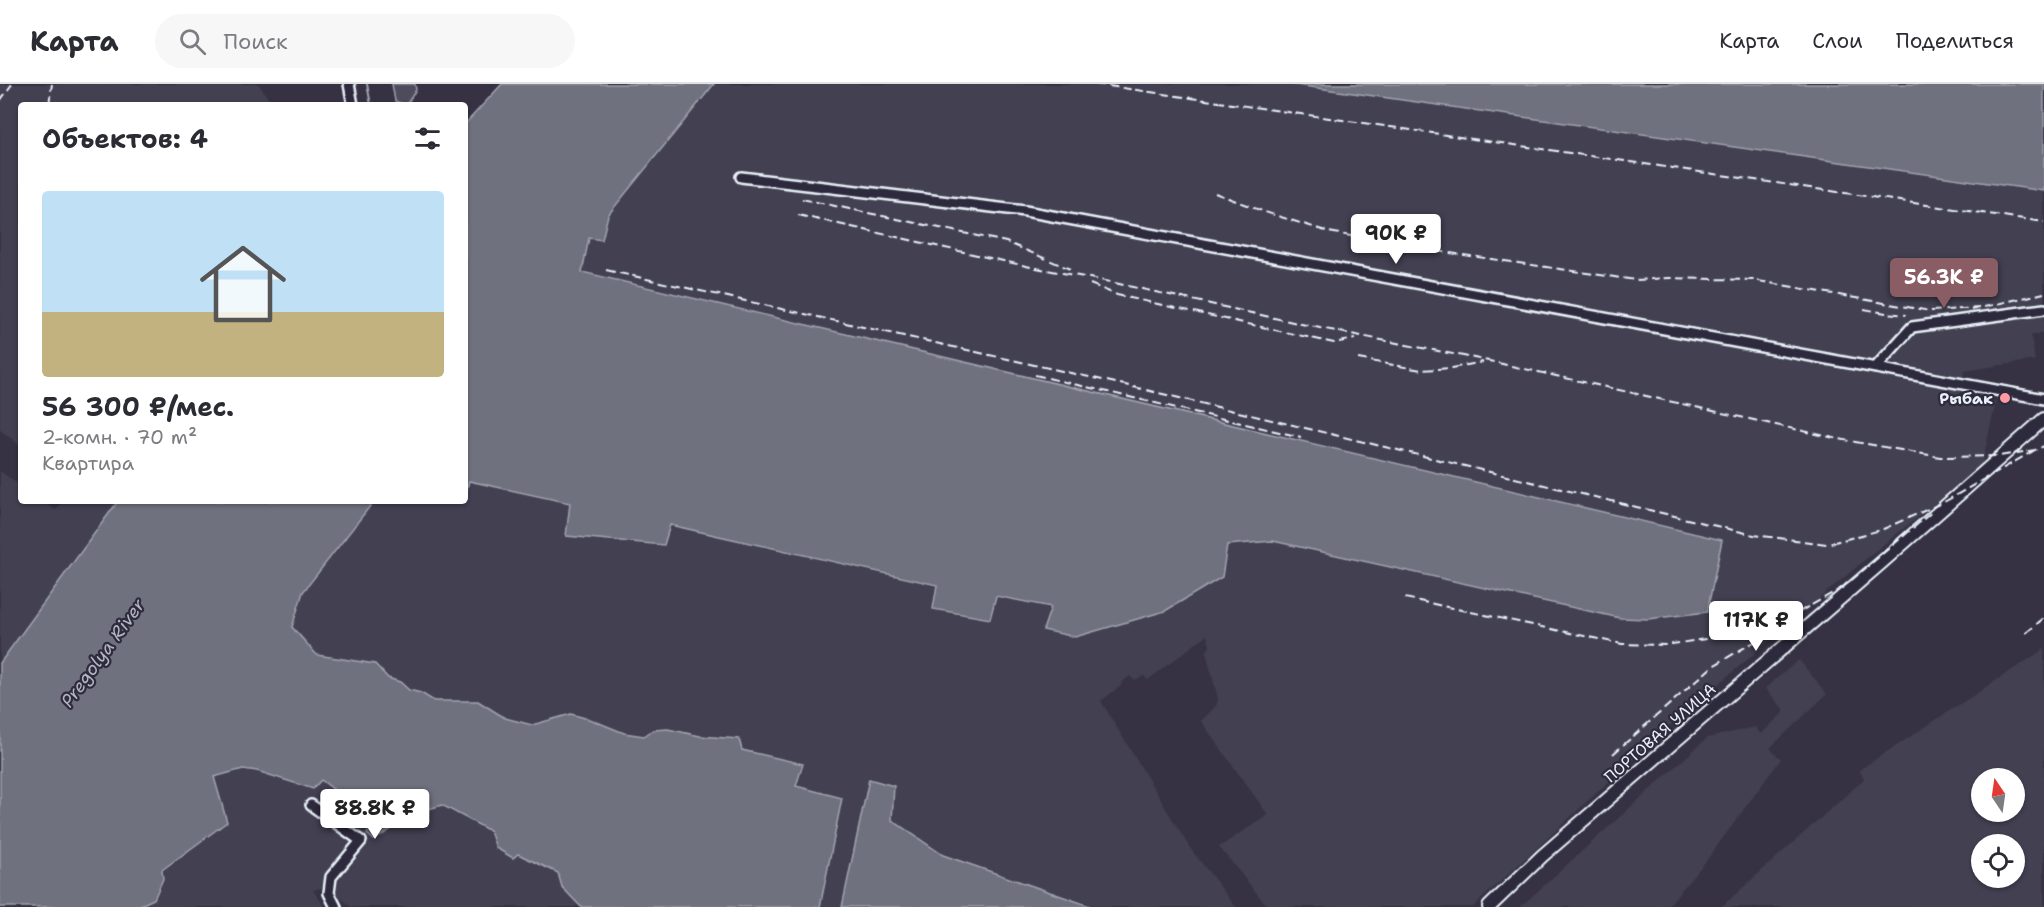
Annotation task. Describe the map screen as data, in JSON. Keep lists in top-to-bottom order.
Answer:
{
  "streets": {
    "main road": ["ПОРТОВАЯ УЛИЦА"]
  },
  "water": ["Pregolya River"],
  "places": ["Рыбак"],
  "north": "top",
  "page": {
    "header": "Карта",
    "search": "Поиск",
    "nav": ["Карта", "Слои", "Поделиться"],
    "heading": "Объектов: 4",
    "list": [
      {
        "name": "56 300 ₽/мес.",
        "note": "2-комн. · 70 m² · Квартира"
      }
    ],
    "price": [
      "90K ₽",
      "56.3K ₽",
      "117K ₽",
      "88.8K ₽"
    ]
  }
}
